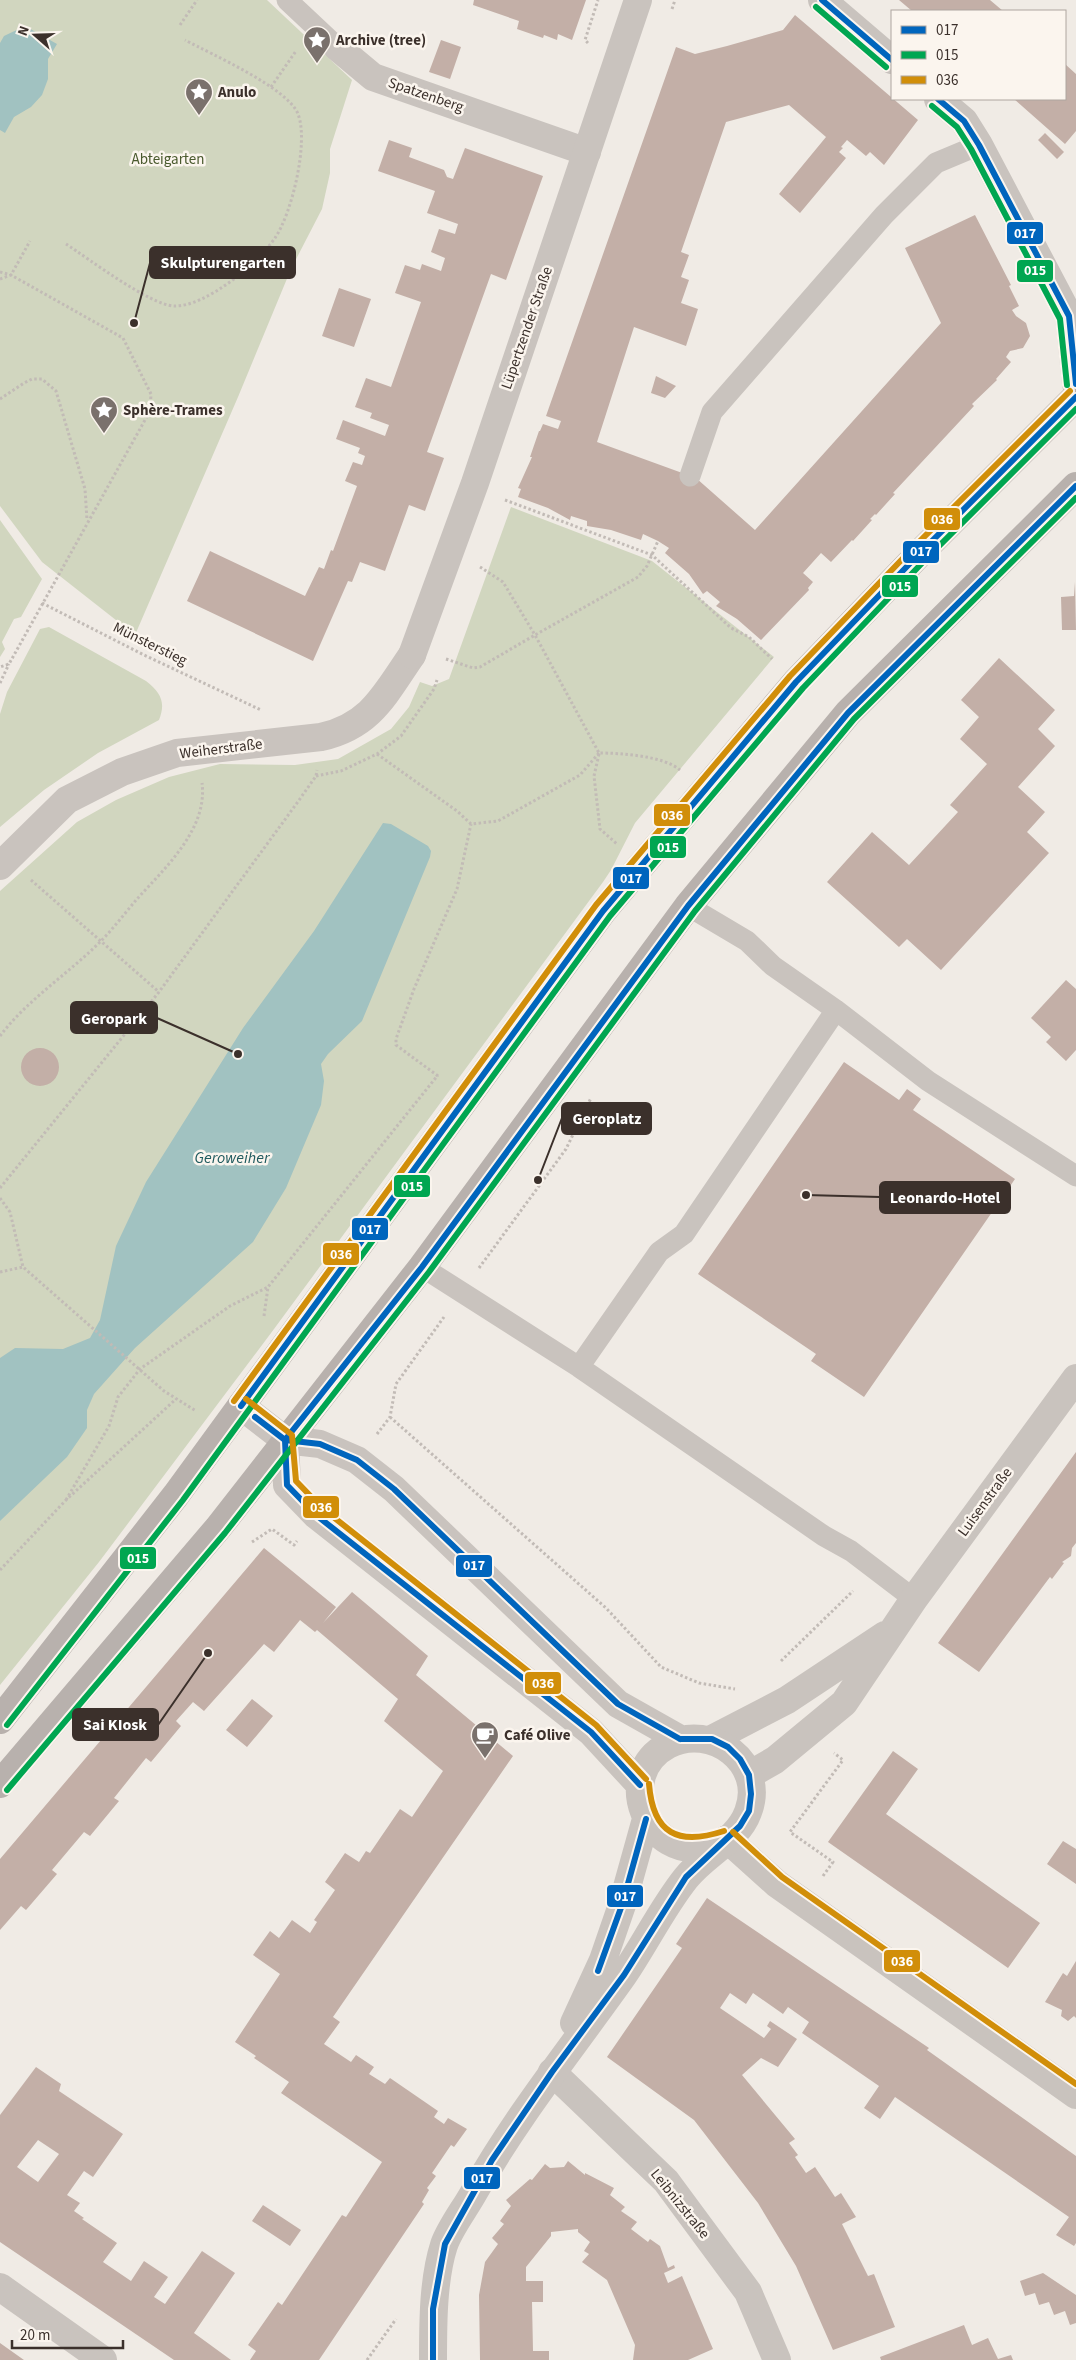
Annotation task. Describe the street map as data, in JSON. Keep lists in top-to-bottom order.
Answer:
{
  "streets": {
    "street": [
      "Spatzenberg",
      "Lüpertzender Straße",
      "Weiherstraße",
      "Luisenstraße",
      "Leibnizstraße"
    ],
    "path": ["Münsterstieg"]
  },
  "crossings": [
    ["Spatzenberg", "Lüpertzender Straße"],
    ["Lüpertzender Straße", "Weiherstraße"]
  ],
  "water": ["Geroweiher"],
  "parks": ["Abteigarten"],
  "places": {
    "place": ["Archive (tree)", "Anulo", "Sphère-Trames"],
    "other": [
      "Skulpturengarten",
      "Geropark",
      "Geroplatz",
      "Leonardo-Hotel",
      "Sai KIosk"
    ],
    "cafe": ["Café Olive"]
  },
  "lines": ["transit line 017", "transit line 015", "transit line 036"],
  "legend": ["017", "015", "036"],
  "scale_bar": "20 m",
  "north": "left"
}
